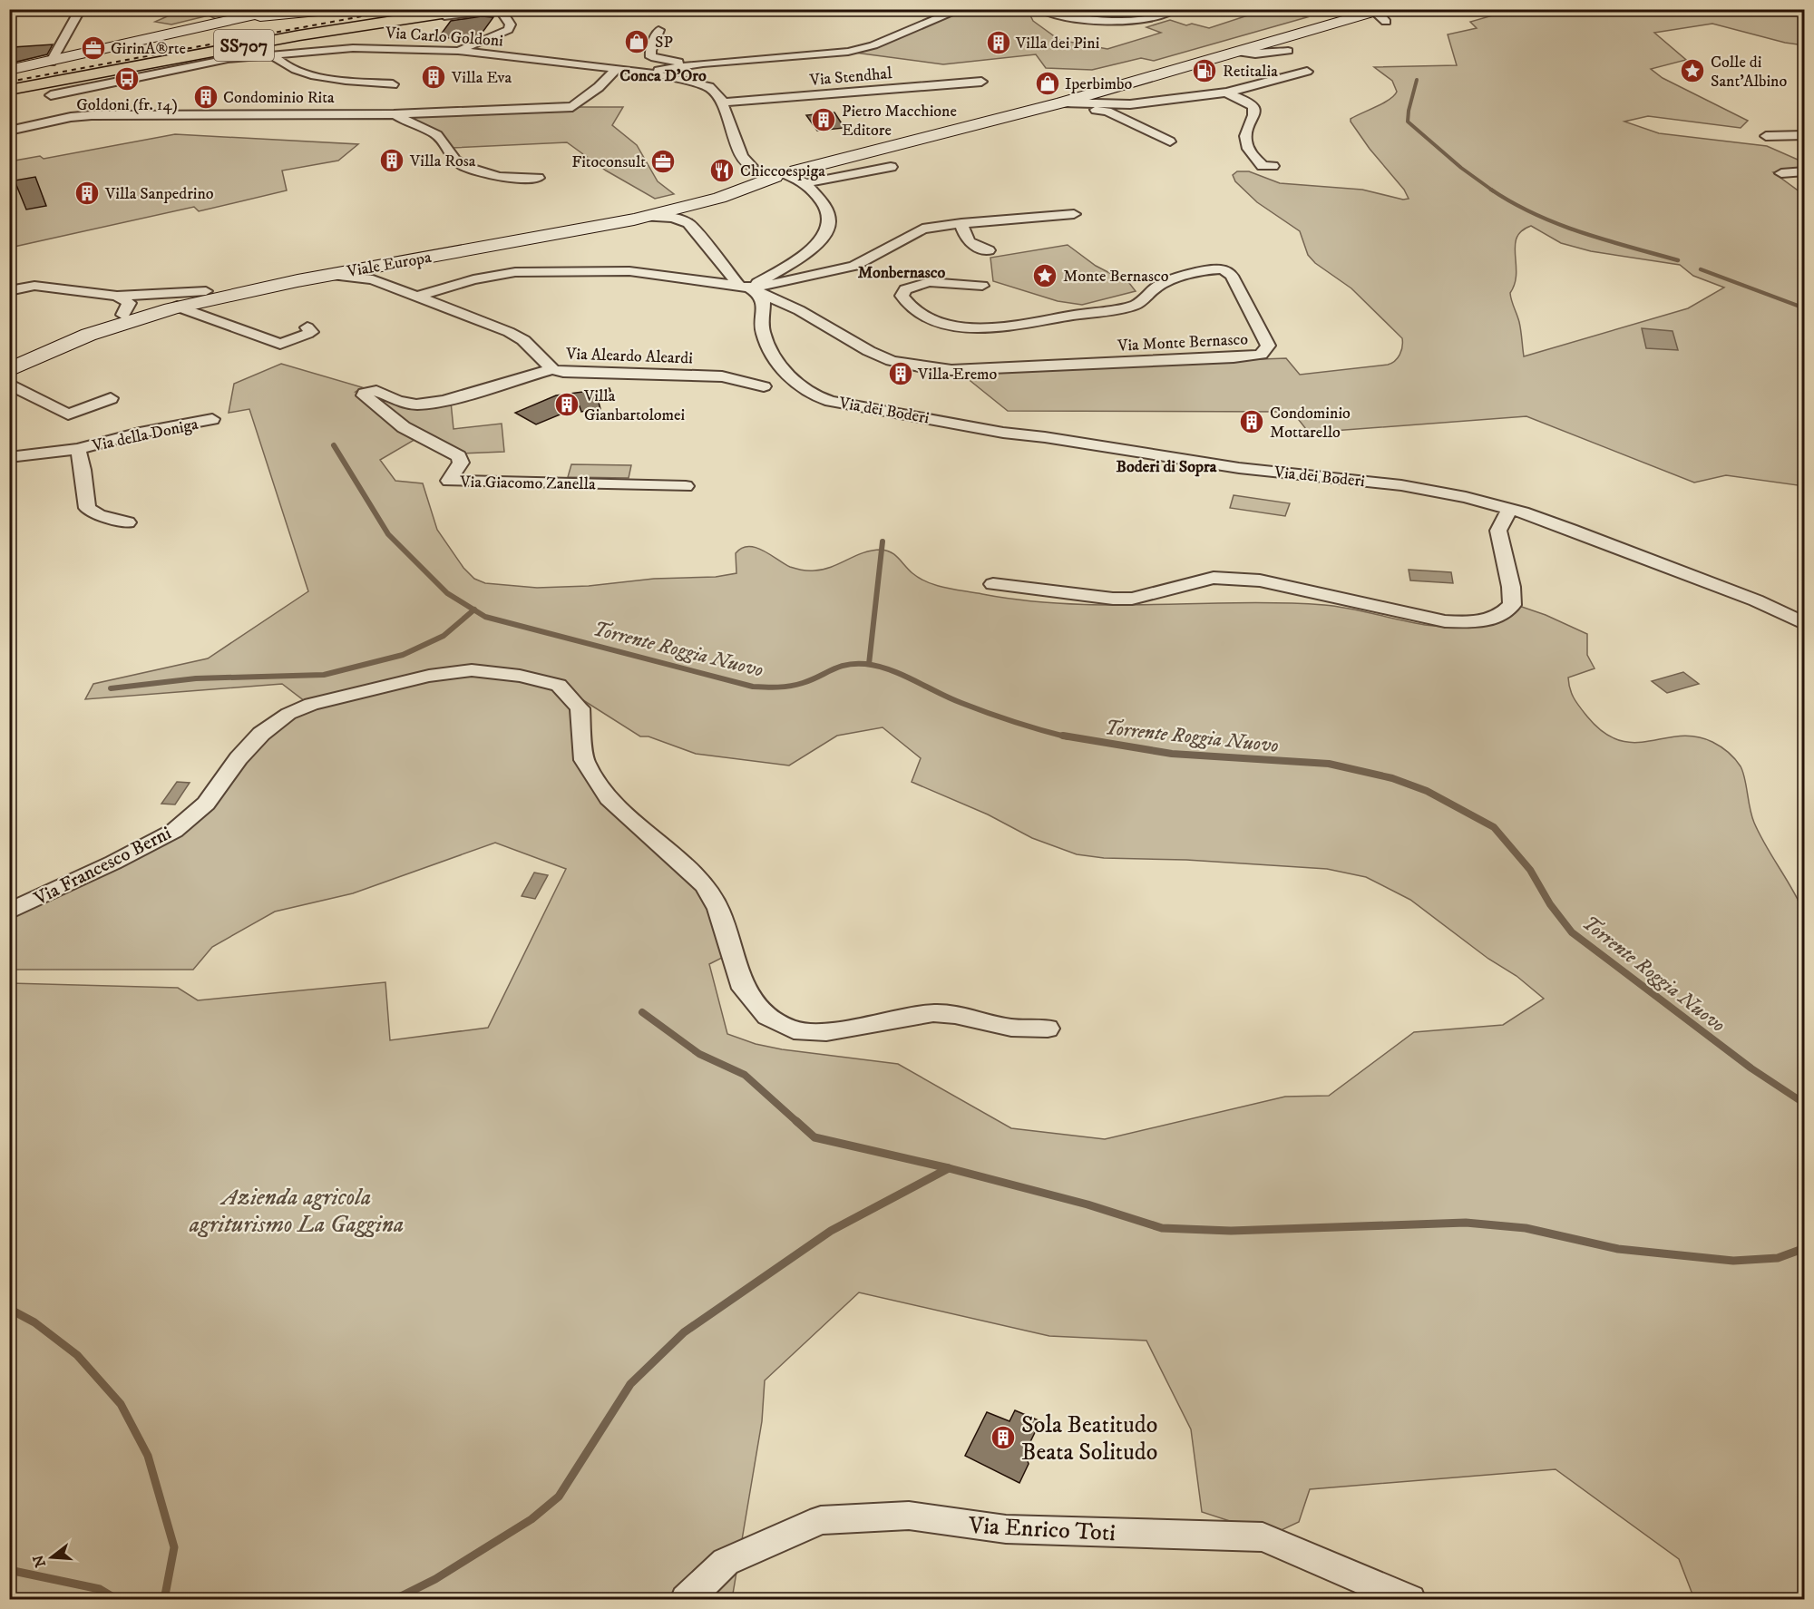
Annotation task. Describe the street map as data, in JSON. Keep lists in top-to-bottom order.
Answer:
{
  "streets": {
    "highway": ["SS707"],
    "street": [
      "Via Carlo Goldoni",
      "Via Stendhal",
      "Viale Europa",
      "Via Monte Bernasco",
      "Via Aleardo Aleardi",
      "Via dei Boderi",
      "Via della Doniga",
      "Via Giacomo Zanella",
      "Via Francesco Berni",
      "Via Enrico Toti"
    ]
  },
  "crossings": [
    ["Via Carlo Goldoni", "SS707"],
    ["Via Monte Bernasco", "Via dei Boderi"],
    ["Via Aleardo Aleardi", "Via Giacomo Zanella"]
  ],
  "districts": ["Conca D'Oro", "Monbernasco", "Boderi di Sopra"],
  "water": ["Torrente Roggia Nuovo"],
  "parks": ["Azienda agricola agriturismo La Gaggina"],
  "places": {
    "shop": ["SP", "Iperbimbo"],
    "building": [
      "Villa dei Pini",
      "Villa Eva",
      "Condominio Rita",
      "Pietro Macchione Editore",
      "Villa Rosa",
      "Villa Sanpedrino",
      "Villa Eremo",
      "Villa Gianbartolomei",
      "Condominio Mottarello",
      "Sola Beatitudo Beata Solitudo"
    ],
    "office": ["GirinA®rte", "Fitoconsult"],
    "fuel station": ["Retitalia"],
    "place": ["Colle di Sant'Albino", "Monte Bernasco"],
    "bus stop": ["Goldoni (fr. 14)"],
    "restaurant": ["Chiccoespiga"]
  },
  "north": "left"
}
